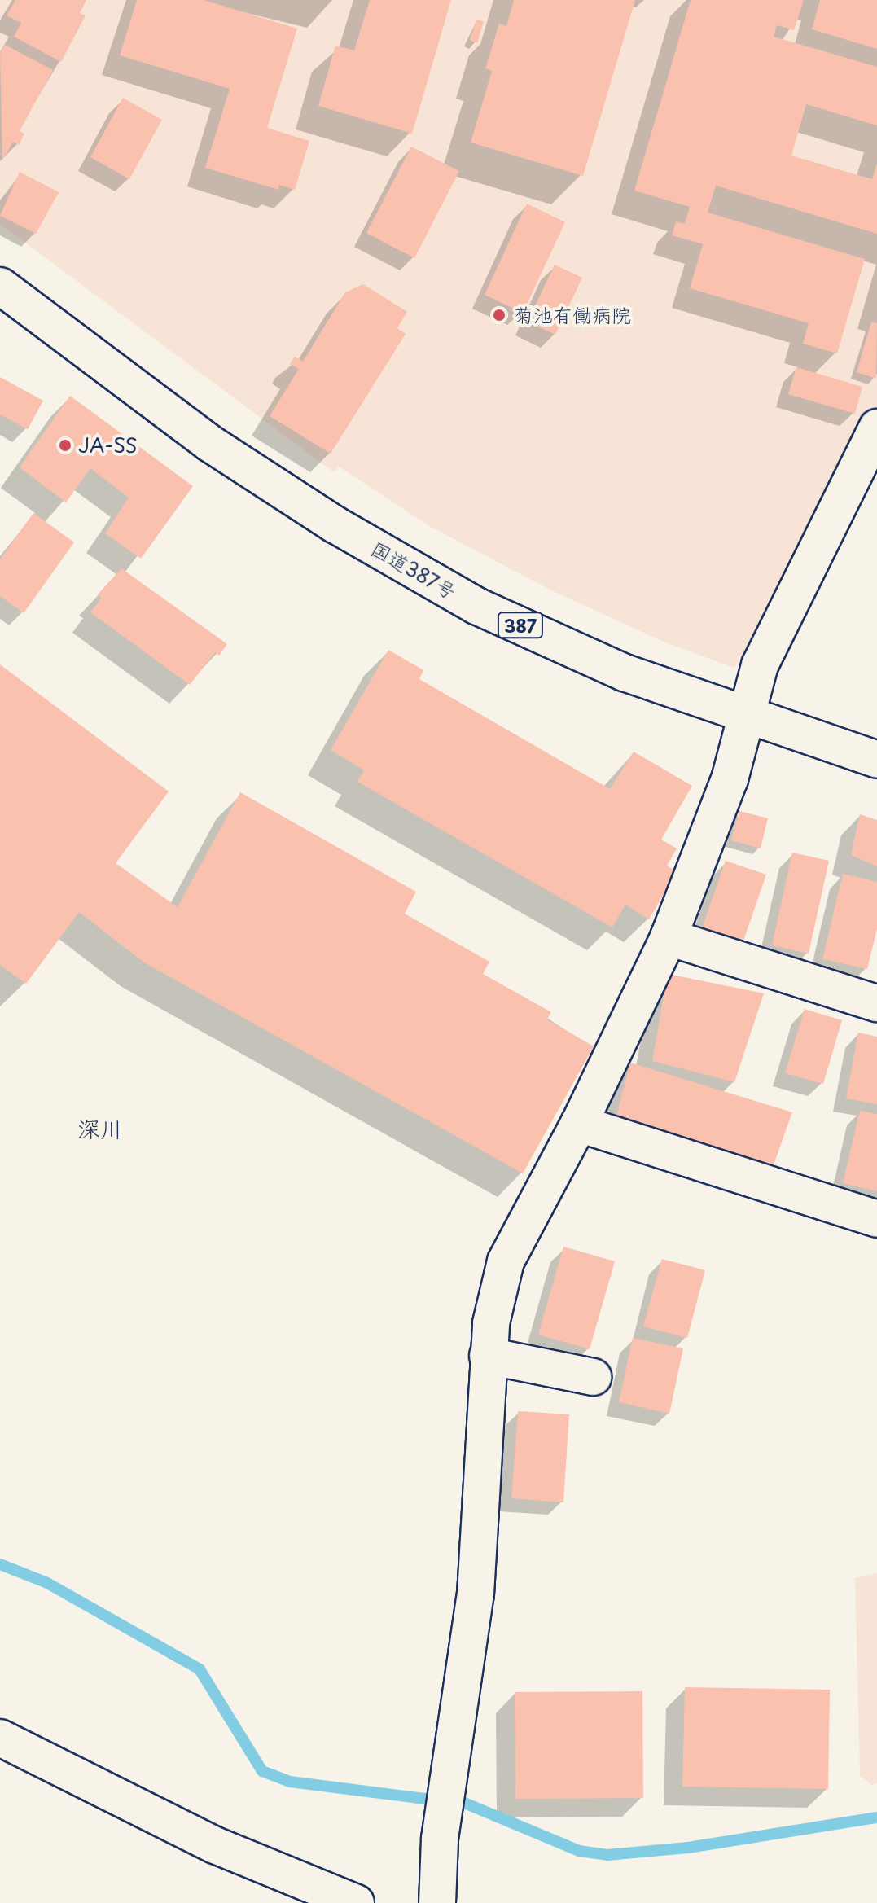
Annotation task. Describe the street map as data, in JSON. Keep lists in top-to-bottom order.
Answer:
{
  "streets": {
    "main road": ["国道387号", "387"]
  },
  "districts": ["深川"],
  "places": ["菊池有働病院", "JA-SS"]
}
